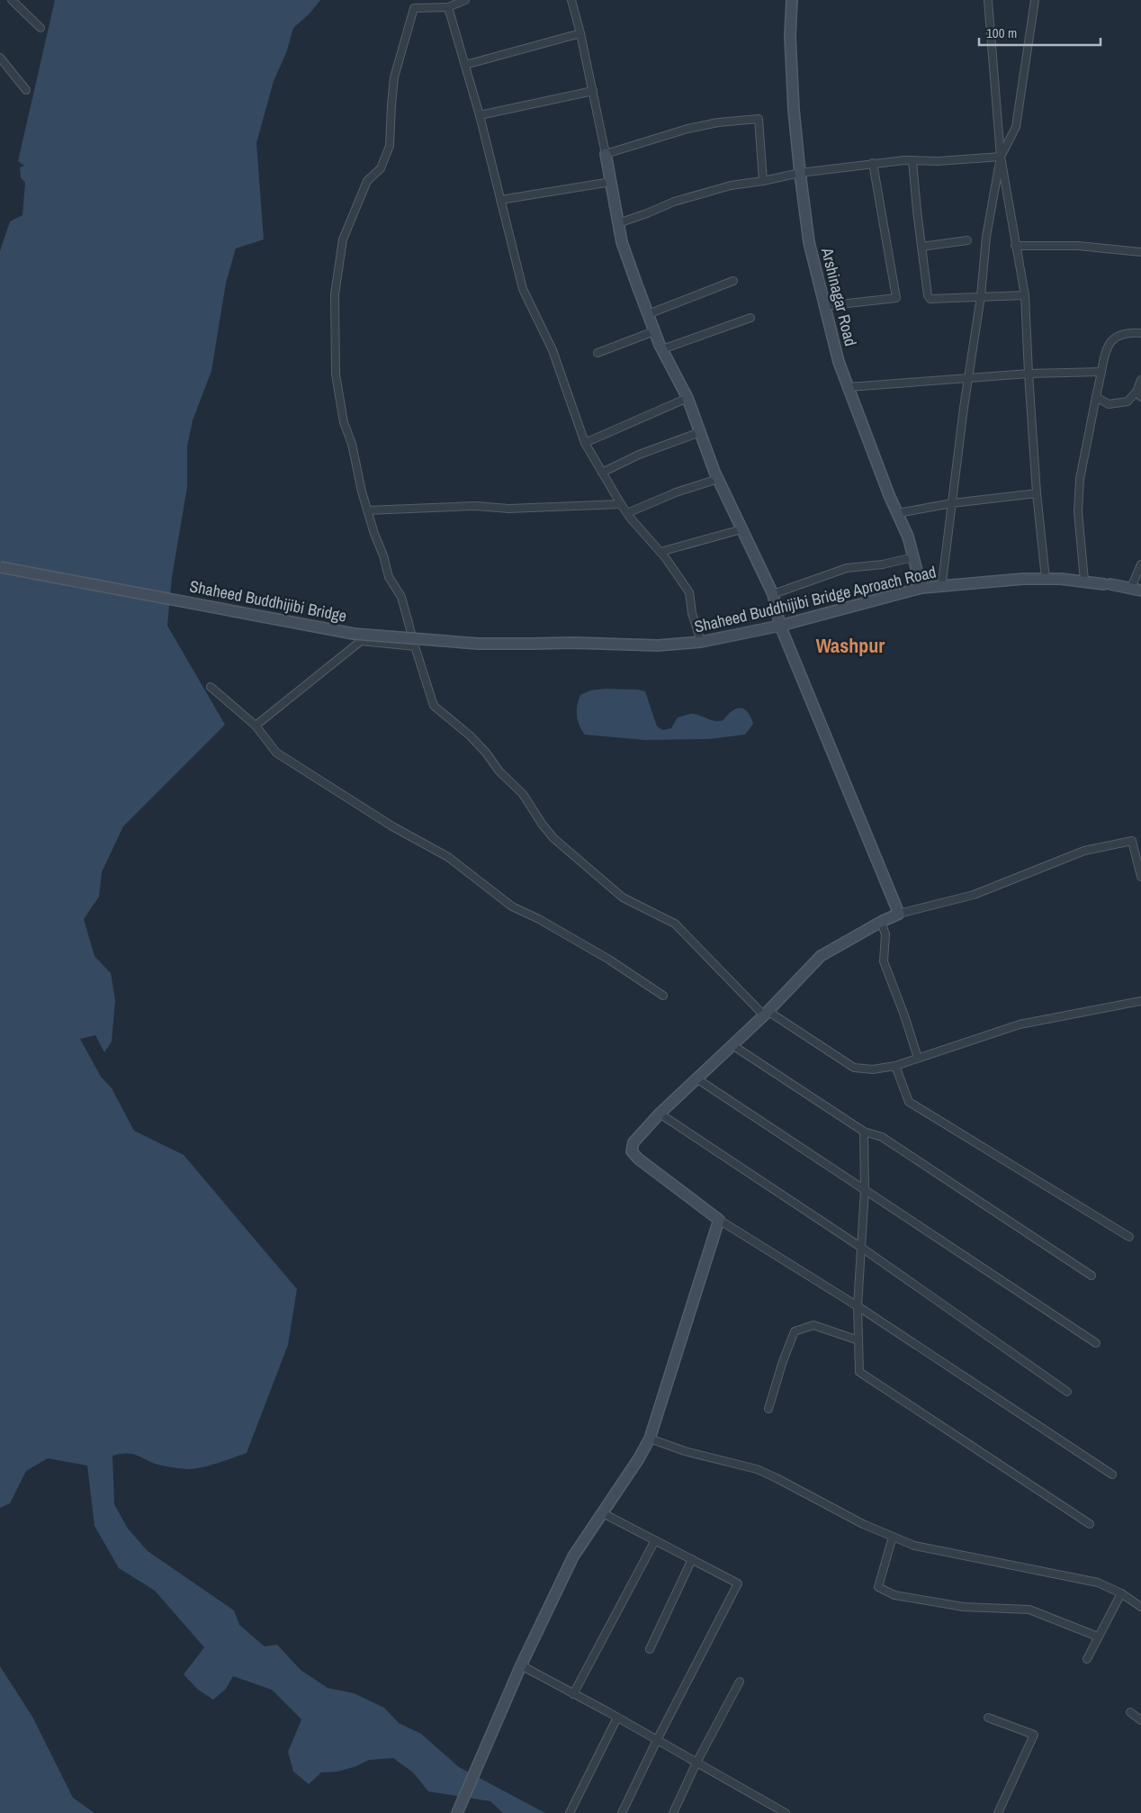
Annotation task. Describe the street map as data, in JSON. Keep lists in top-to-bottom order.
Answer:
{
  "streets": {
    "street": ["Arshinagar Road", "Shaheed Buddhijibi Bridge Aproach Road", "Shaheed Buddhijibi Bridge"]
  },
  "crossings": [
    ["Arshinagar Road", "Shaheed Buddhijibi Bridge Aproach Road"],
    ["Shaheed Buddhijibi Bridge Aproach Road", "Shaheed Buddhijibi Bridge"]
  ],
  "districts": ["Washpur"],
  "scale_bar": "100 m"
}
